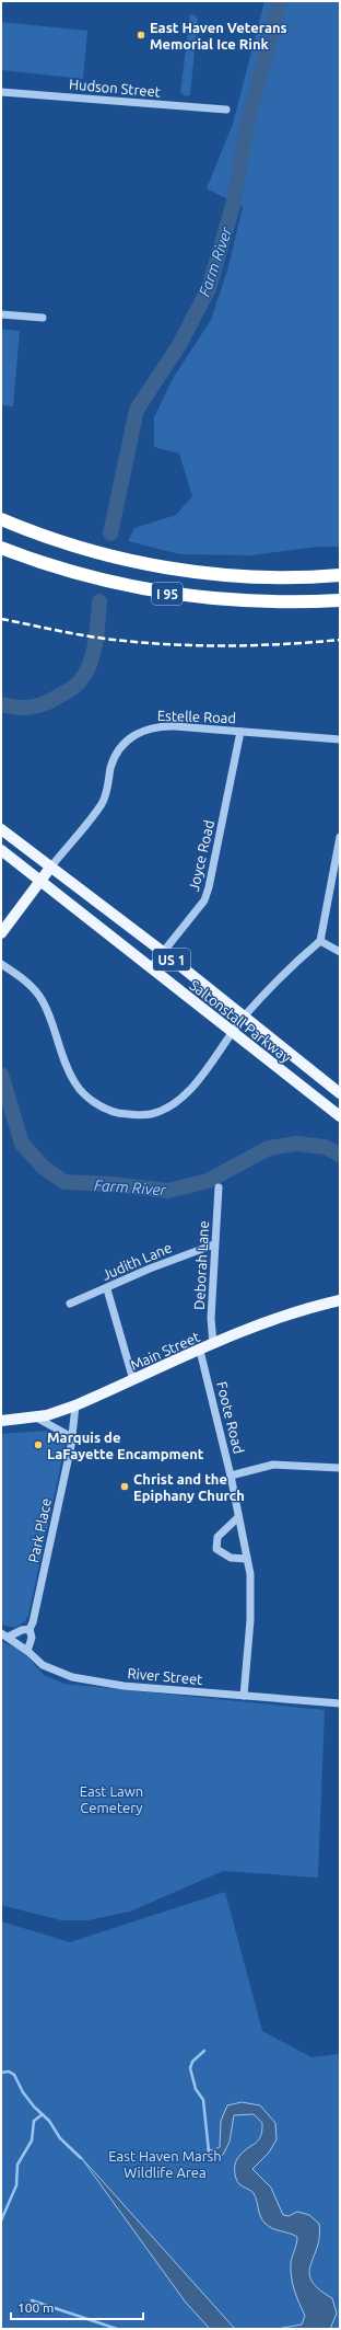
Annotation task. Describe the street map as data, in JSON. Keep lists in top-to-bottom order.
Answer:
{
  "streets": {
    "highway": ["I 95"],
    "main road": ["US 1", "Saltonstall Parkway", "Main Street"],
    "street": [
      "Hudson Street",
      "Estelle Road",
      "Joyce Road",
      "Judith Lane",
      "Deborah Lane",
      "Foote Road",
      "Park Place",
      "River Street"
    ]
  },
  "crossings": [
    ["Estelle Road", "Joyce Road"],
    ["Estelle Road", "Saltonstall Parkway"],
    ["Joyce Road", "Saltonstall Parkway"],
    ["Judith Lane", "Deborah Lane"],
    ["Deborah Lane", "Main Street"],
    ["Main Street", "Foote Road"],
    ["Main Street", "Park Place"],
    ["Foote Road", "River Street"],
    ["Park Place", "River Street"]
  ],
  "water": ["Farm River"],
  "parks": ["East Lawn Cemetery", "East Haven Marsh Wildlife Area"],
  "places": ["East Haven Veterans Memorial Ice Rink", "Marquis de LaFayette Encampment", "Christ and the Epiphany Church"],
  "scale_bar": "100 m"
}
